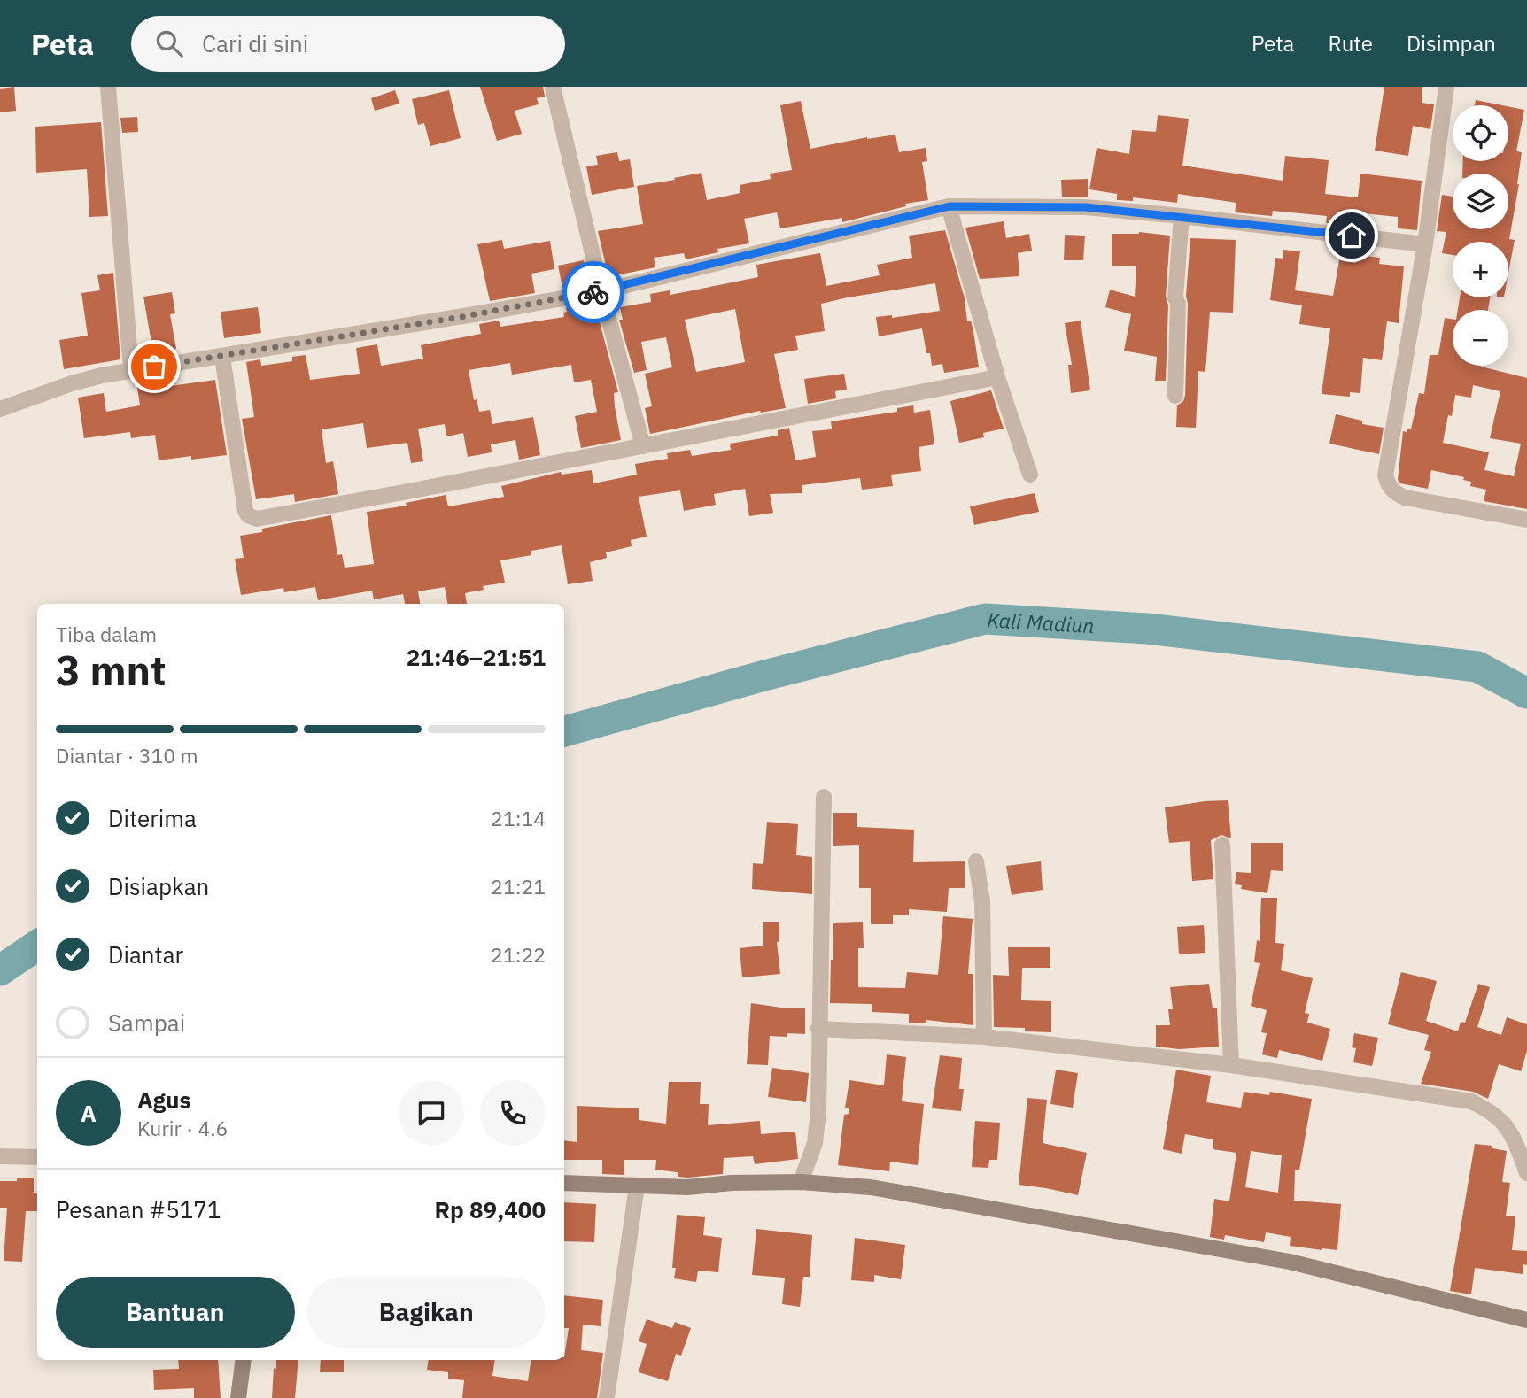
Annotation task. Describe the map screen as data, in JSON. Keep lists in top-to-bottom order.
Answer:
{
  "water": ["Kali Madiun"],
  "page": {
    "header": "Peta",
    "search": "Cari di sini",
    "nav": ["Peta", "Rute", "Disimpan"],
    "map_buttons": ["+", "−"],
    "heading": ["3 mnt", "Tiba dalam", "21:46–21:51"],
    "panel": [
      "Agus",
      "Kurir · 4.6",
      "Pesanan #5171",
      "Rp 89,400"
    ],
    "bar": "Diantar · 310 m",
    "list": [
      ["Diterima", "21:14"],
      ["Disiapkan", "21:21"],
      ["Diantar", "21:22"],
      "Sampai"
    ],
    "round": "A",
    "buttons": ["Bantuan", "Bagikan"]
  }
}
